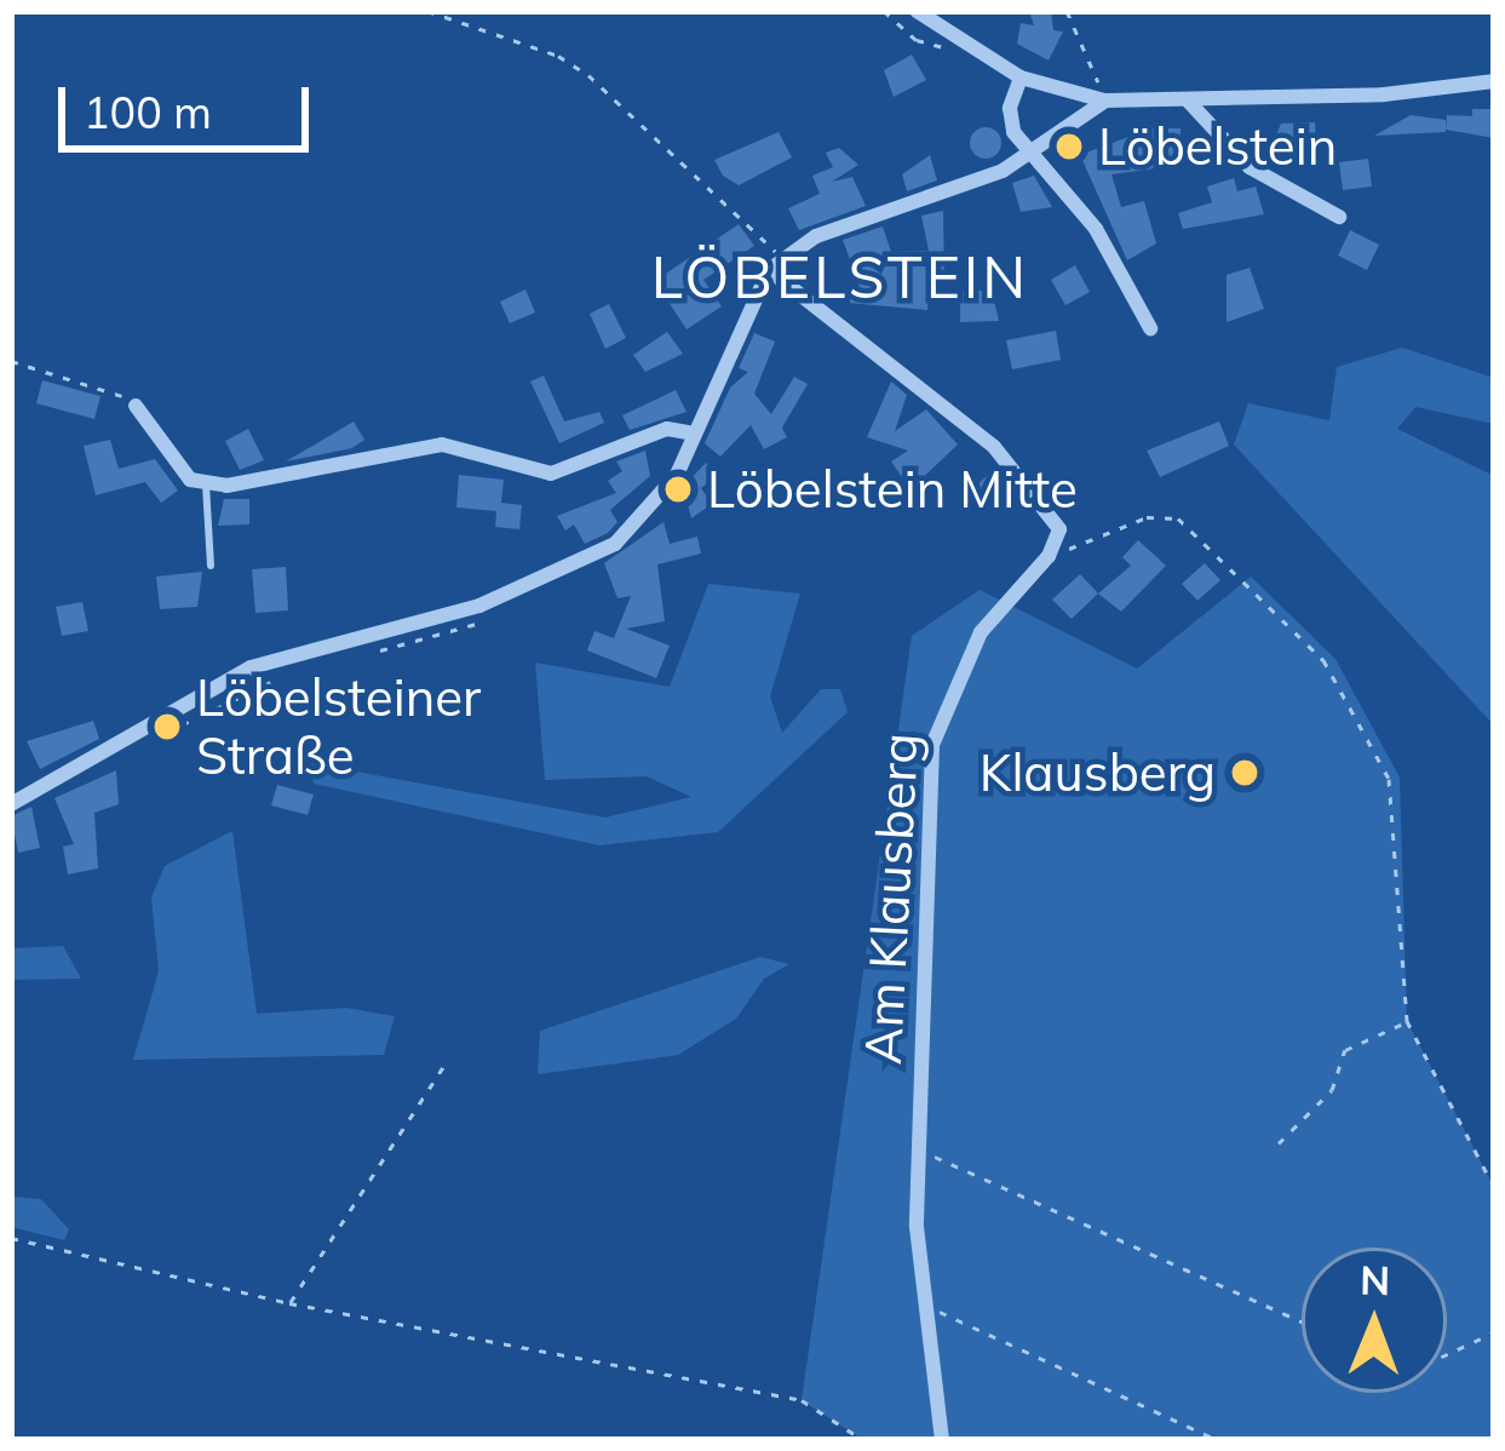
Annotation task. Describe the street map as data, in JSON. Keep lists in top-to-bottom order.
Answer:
{
  "streets": {
    "street": ["Am Klausberg"]
  },
  "districts": ["LÖBELSTEIN"],
  "places": [
    "Löbelstein",
    "Löbelstein Mitte",
    "Löbelsteiner Straße",
    "Klausberg"
  ],
  "scale_bar": "100 m",
  "north": "top"
}
